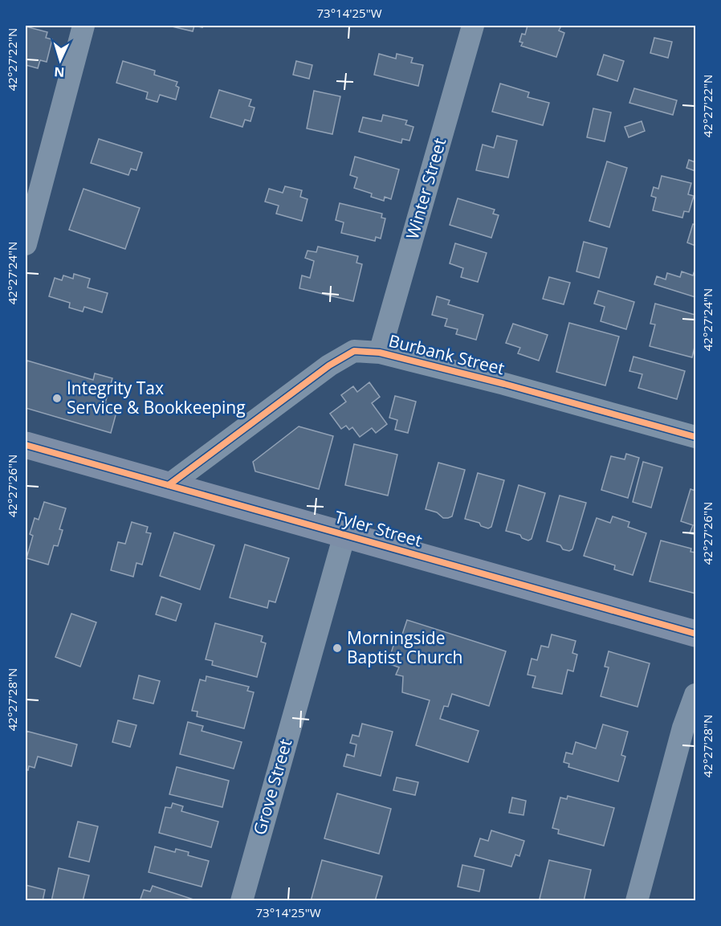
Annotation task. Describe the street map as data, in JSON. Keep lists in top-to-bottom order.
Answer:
{
  "streets": {
    "main road": ["Tyler Street"],
    "street": ["Winter Street", "Burbank Street", "Grove Street"]
  },
  "crossings": [
    ["Winter Street", "Burbank Street"],
    ["Burbank Street", "Tyler Street"],
    ["Tyler Street", "Grove Street"]
  ],
  "places": ["Integrity Tax Service & Bookkeeping", "Morningside Baptist Church"],
  "north": "bottom",
  "coordinates": [
    "73°14'25\"W",
    "42°27'22\"N",
    "42°27'24\"N",
    "42°27'26\"N",
    "42°27'28\"N"
  ]
}
